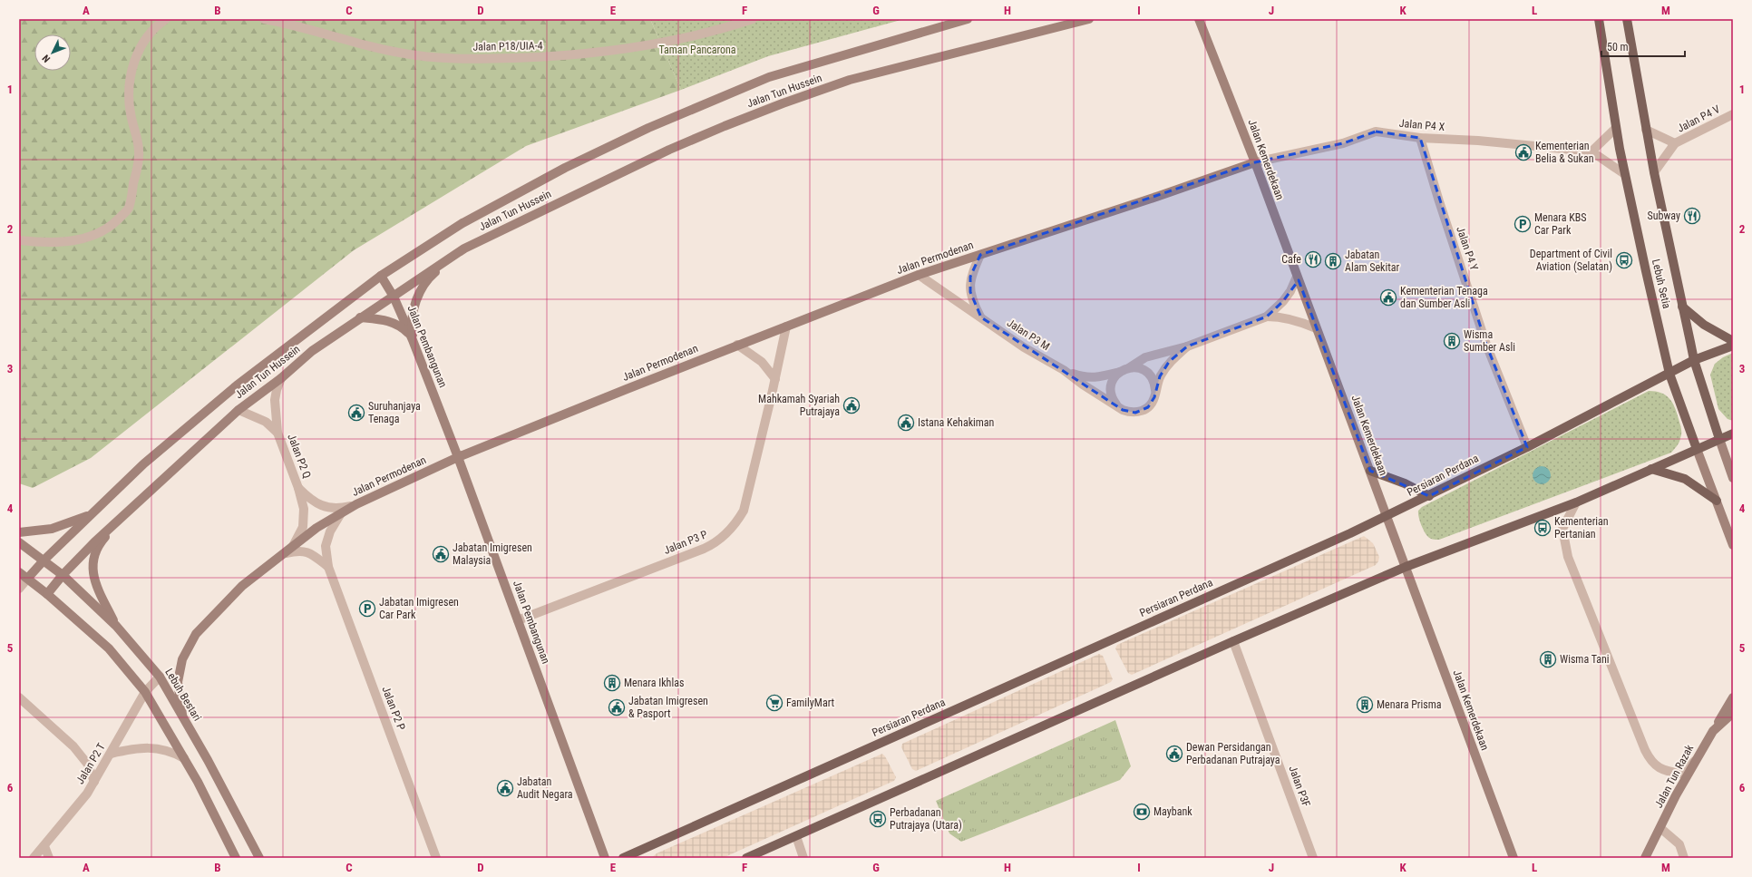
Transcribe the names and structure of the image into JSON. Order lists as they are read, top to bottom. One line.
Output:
{"streets":{"main road":["Jalan Tun Hussein","Jalan Kemerdekaan","Jalan Permodenan","Lebuh Setia","Jalan Pembangunan","Persiaran Perdana","Lebuh Bestari","Jalan Tun Razak"],"street":["Jalan P18/UIA-4","Jalan P4 V","Jalan P4 X","Jalan P4 Y","Jalan P3 M","Jalan P2 Q","Jalan P3 P","Jalan P2 P","Jalan P2 T","Jalan P3F"]},"crossings":[["Jalan Tun Hussein","Jalan Pembangunan"],["Jalan Tun Hussein","Jalan P2 Q"],["Jalan Tun Hussein","Lebuh Bestari"],["Jalan P4 V","Lebuh Setia"],["Jalan P4 X","Jalan Kemerdekaan"],["Jalan P4 X","Jalan P4 Y"],["Jalan P4 X","Jalan Permodenan"],["Jalan P4 X","Lebuh Setia"],["Jalan Kemerdekaan","Jalan Permodenan"],["Jalan Kemerdekaan","Jalan P3 M"],["Jalan Kemerdekaan","Persiaran Perdana"],["Jalan P4 Y","Persiaran Perdana"],["Jalan Permodenan","Jalan P3 M"],["Jalan Permodenan","Jalan Pembangunan"],["Jalan Permodenan","Jalan P2 Q"],["Jalan Permodenan","Jalan P3 P"],["Jalan Permodenan","Lebuh Bestari"],["Jalan Permodenan","Jalan P2 P"],["Lebuh Setia","Persiaran Perdana"],["Jalan Pembangunan","Jalan P3 P"],["Lebuh Bestari","Jalan P2 T"]],"parks":["Taman Pancarona"],"places":{"public building":["Kementerian Belia & Sukan","Kementerian Tenaga dan Sumber Asli","Mahkamah Syariah Putrajaya","Suruhanjaya Tenaga","Istana Kehakiman","Jabatan Imigresen Malaysia","Jabatan Imigresen & Pasport","Dewan Persidangan Perbadanan Putrajaya","Jabatan Audit Negara"],"restaurant":["Subway","Cafe"],"parking":["Menara KBS Car Park","Jabatan Imigresen Car Park"],"bus stop":["Department of Civil Aviation (Selatan)","Kementerian Pertanian","Perbadanan Putrajaya (Utara)"],"building":["Jabatan Alam Sekitar","Wisma Sumber Asli","Wisma Tani","Menara Ikhlas","Menara Prisma"],"supermarket":["FamilyMart"],"bank":["Maybank"]},"scale_bar":"50 m","north":"bottom left","grid":{"columns":["A","B","C","D","E","F","G","H","I","J","K","L","M"],"rows":["1","2","3","4","5","6"]}}
